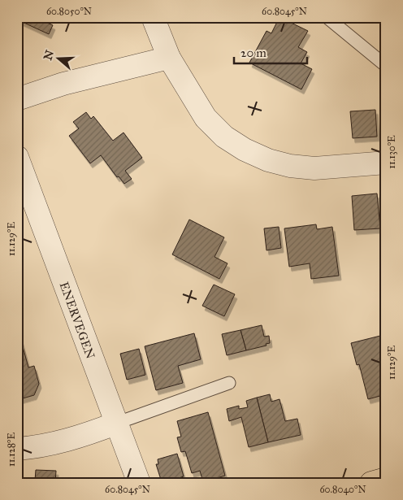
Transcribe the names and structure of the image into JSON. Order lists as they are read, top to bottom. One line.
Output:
{"streets":{"street":["ENERVEGEN"]},"scale_bar":"20 m","north":"left","coordinates":["60.8050°N","60.8045°N","11.130°E","11.129°E","11.128°E","60.8040°N"]}
